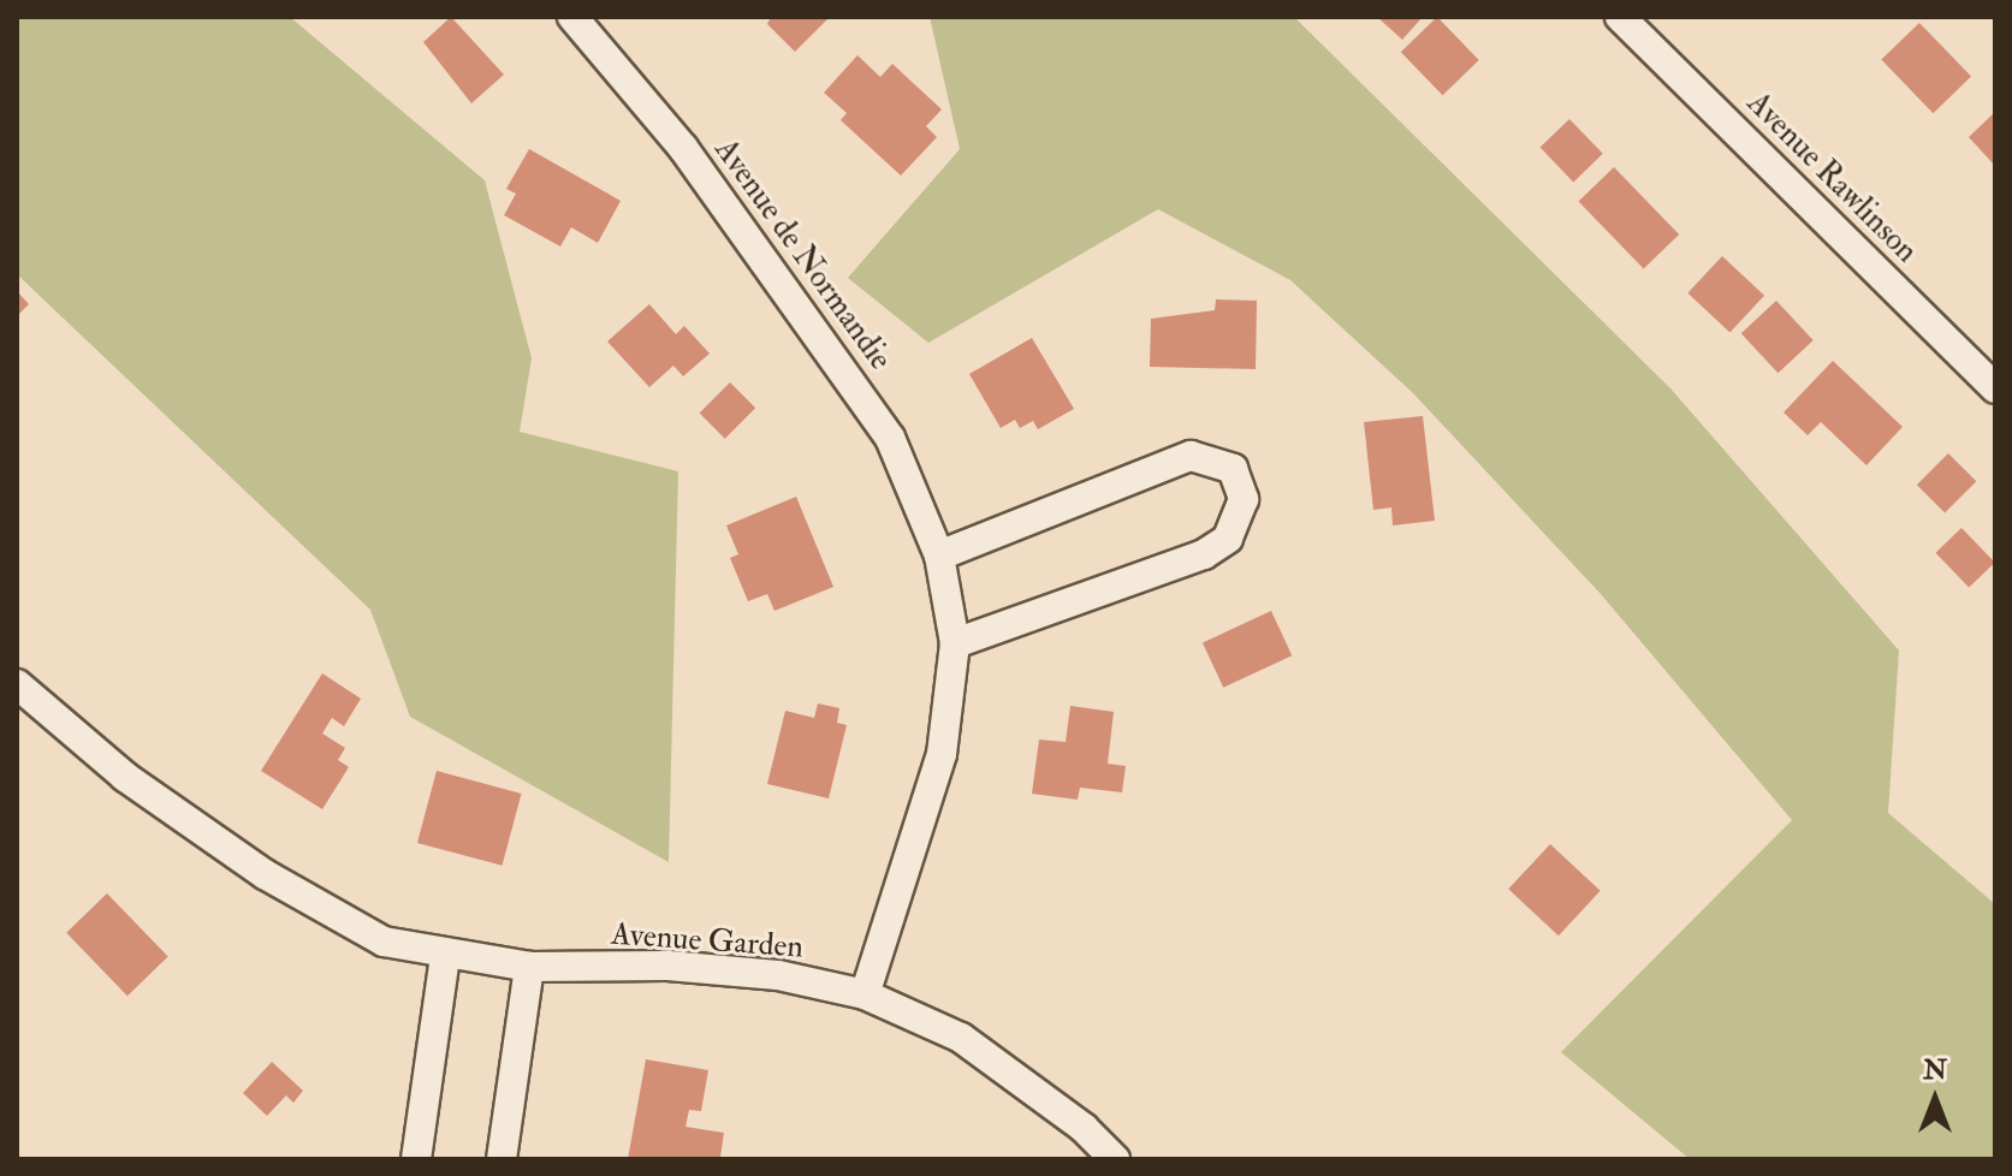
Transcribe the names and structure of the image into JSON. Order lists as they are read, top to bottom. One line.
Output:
{"streets":{"street":["Avenue Rawlinson","Avenue de Normandie","Avenue Garden"]},"crossings":[["Avenue de Normandie","Avenue Garden"]],"north":"top"}
